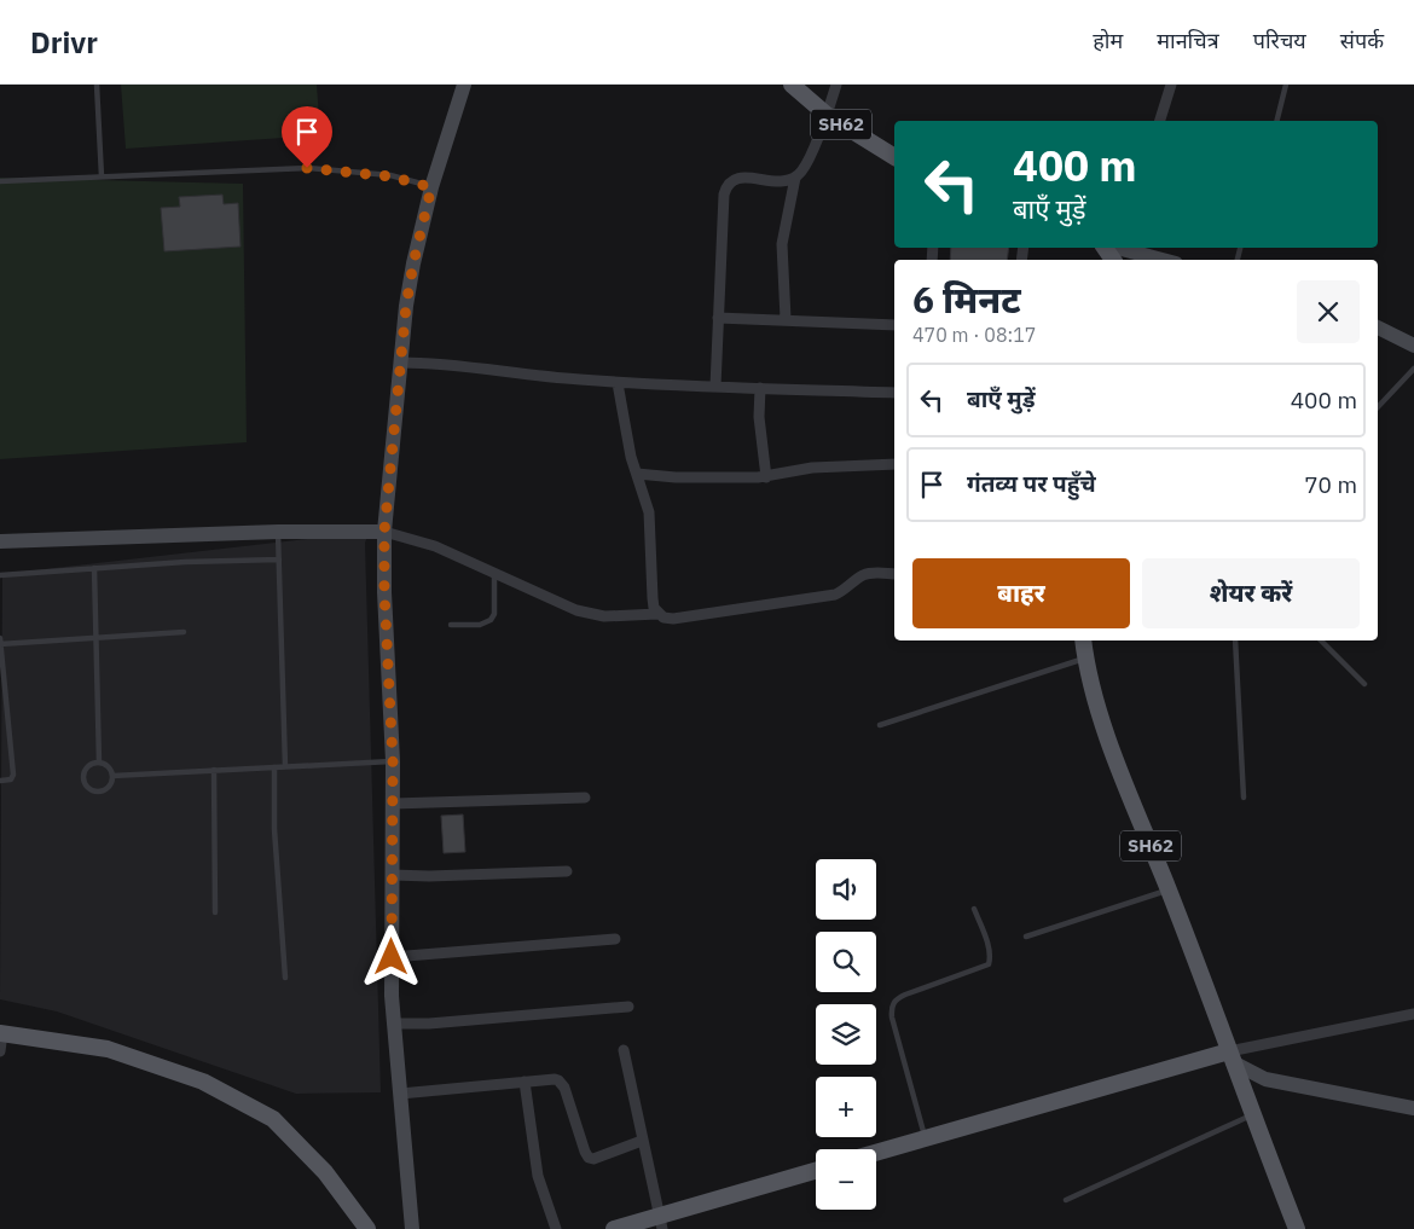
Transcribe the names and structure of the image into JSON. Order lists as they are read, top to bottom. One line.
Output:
{"streets":{"main road":["SH62"]},"page":{"header":"Drivr","nav":["होम","मानचित्र","परिचय","संपर्क"],"turn":["400 m","बाएँ मुड़ें"],"heading":["6 मिनट","470 m · 08:17"],"list":[{"name":"बाएँ मुड़ें","value":"400 m"},{"name":"गंतव्य पर पहुँचे","value":"70 m"}],"buttons":["बाहर","शेयर करें"],"map_buttons":["+","−"]}}
